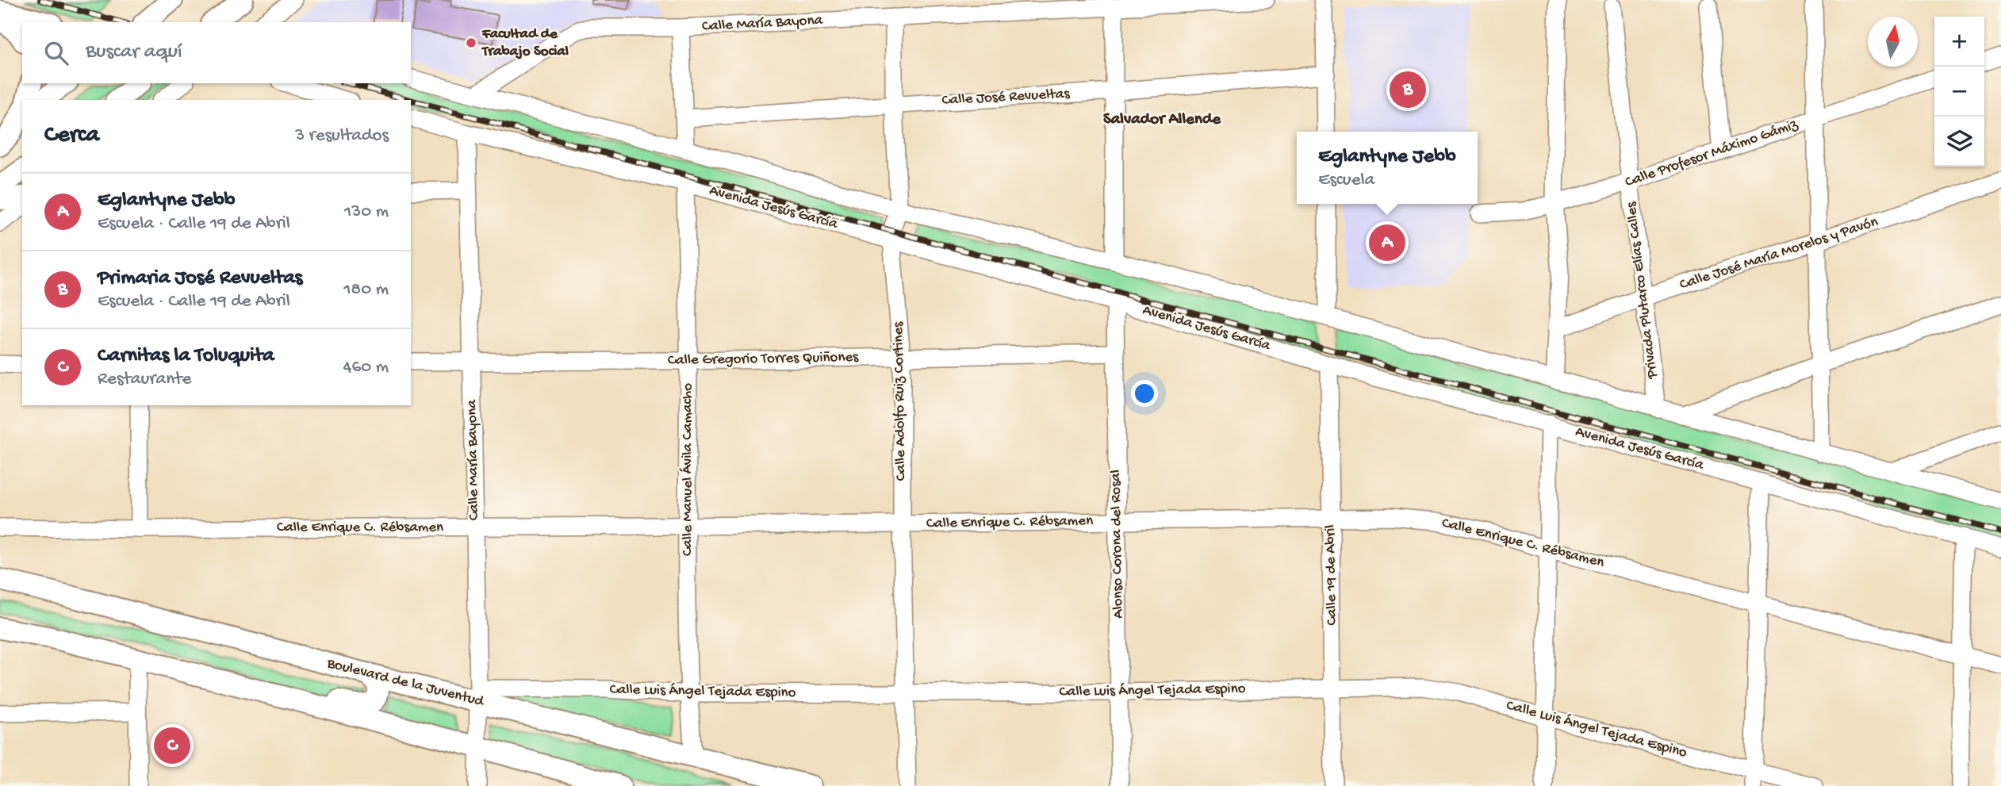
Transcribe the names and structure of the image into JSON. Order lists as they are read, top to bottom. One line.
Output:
{"streets":{"main road":["Boulevard de la Juventud"],"street":["Calle María Bayona","Calle José Revueltas","Calle Profesor Máximo Gámiz","Avenida Jesús García","Calle José María Morelos y Pavón","Privada Plutarco Elías Calles","Calle Gregorio Torres Quiñones","Calle Adolfo Ruiz Cortines","Calle Manuel Ávila Camacho","Calle Enrique C. Rébsamen","Alonso Corona del Rosal","Calle 19 de Abril","Calle Luis Ángel Tejada Espino"]},"crossings":[["Calle María Bayona","Avenida Jesús García"],["Calle María Bayona","Calle Gregorio Torres Quiñones"],["Calle María Bayona","Calle Adolfo Ruiz Cortines"],["Calle María Bayona","Calle Enrique C. Rébsamen"],["Calle María Bayona","Boulevard de la Juventud"],["Calle María Bayona","Calle Luis Ángel Tejada Espino"],["Calle José Revueltas","Calle Adolfo Ruiz Cortines"],["Calle Profesor Máximo Gámiz","Privada Plutarco Elías Calles"],["Avenida Jesús García","Calle Adolfo Ruiz Cortines"],["Avenida Jesús García","Calle Manuel Ávila Camacho"],["Avenida Jesús García","Alonso Corona del Rosal"],["Avenida Jesús García","Calle 19 de Abril"],["Calle José María Morelos y Pavón","Privada Plutarco Elías Calles"],["Calle Gregorio Torres Quiñones","Calle Adolfo Ruiz Cortines"],["Calle Gregorio Torres Quiñones","Calle Manuel Ávila Camacho"],["Calle Gregorio Torres Quiñones","Alonso Corona del Rosal"],["Calle Adolfo Ruiz Cortines","Calle Enrique C. Rébsamen"],["Calle Adolfo Ruiz Cortines","Calle Luis Ángel Tejada Espino"],["Calle Manuel Ávila Camacho","Calle Enrique C. Rébsamen"],["Calle Manuel Ávila Camacho","Boulevard de la Juventud"],["Calle Manuel Ávila Camacho","Calle Luis Ángel Tejada Espino"],["Calle Enrique C. Rébsamen","Alonso Corona del Rosal"],["Calle Enrique C. Rébsamen","Calle 19 de Abril"],["Alonso Corona del Rosal","Calle Luis Ángel Tejada Espino"],["Calle 19 de Abril","Calle Luis Ángel Tejada Espino"],["Boulevard de la Juventud","Calle Luis Ángel Tejada Espino"]],"districts":["Salvador Allende"],"places":["Facultad de Trabajo Social"],"north":"top","page":{"map_buttons":["+","−"],"search":"Buscar aquí","pins":["B","A","C"],"heading":["Cerca","3 resultados"],"popup":["Eglantyne Jebb","Escuela"],"list":[{"mark":"A","name":"Eglantyne Jebb","note":"Escuela · Calle 19 de Abril","value":"130 m"},{"mark":"B","name":"Primaria José Revueltas","note":"Escuela · Calle 19 de Abril","value":"180 m"},{"mark":"C","name":"Carnitas la Toluquita","note":"Restaurante","value":"460 m"}]}}
